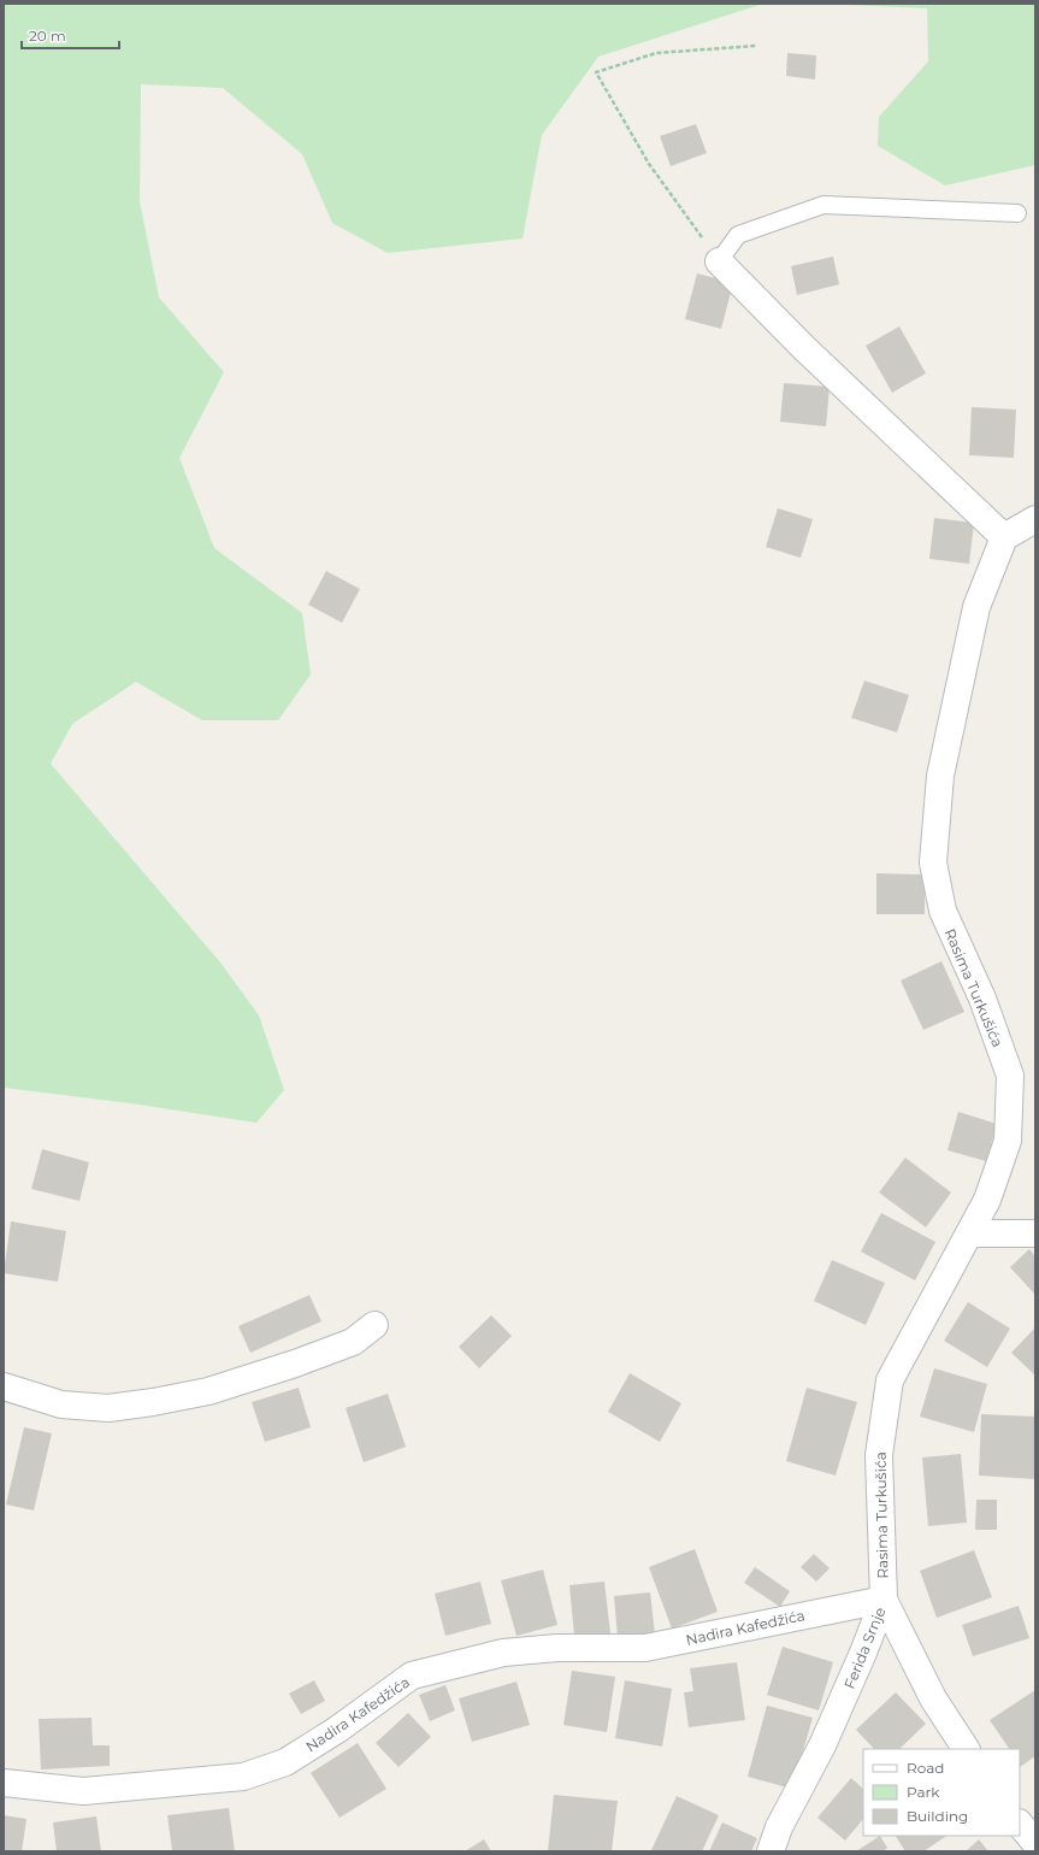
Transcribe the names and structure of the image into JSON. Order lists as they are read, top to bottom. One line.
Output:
{"streets":{"street":["Rasima Turkušića","Nadira Kafedžića","Ferida Srnje"]},"crossings":[["Rasima Turkušića","Nadira Kafedžića"],["Rasima Turkušića","Ferida Srnje"],["Nadira Kafedžića","Ferida Srnje"]],"legend":["Road","Park","Building"],"scale_bar":"20 m"}
